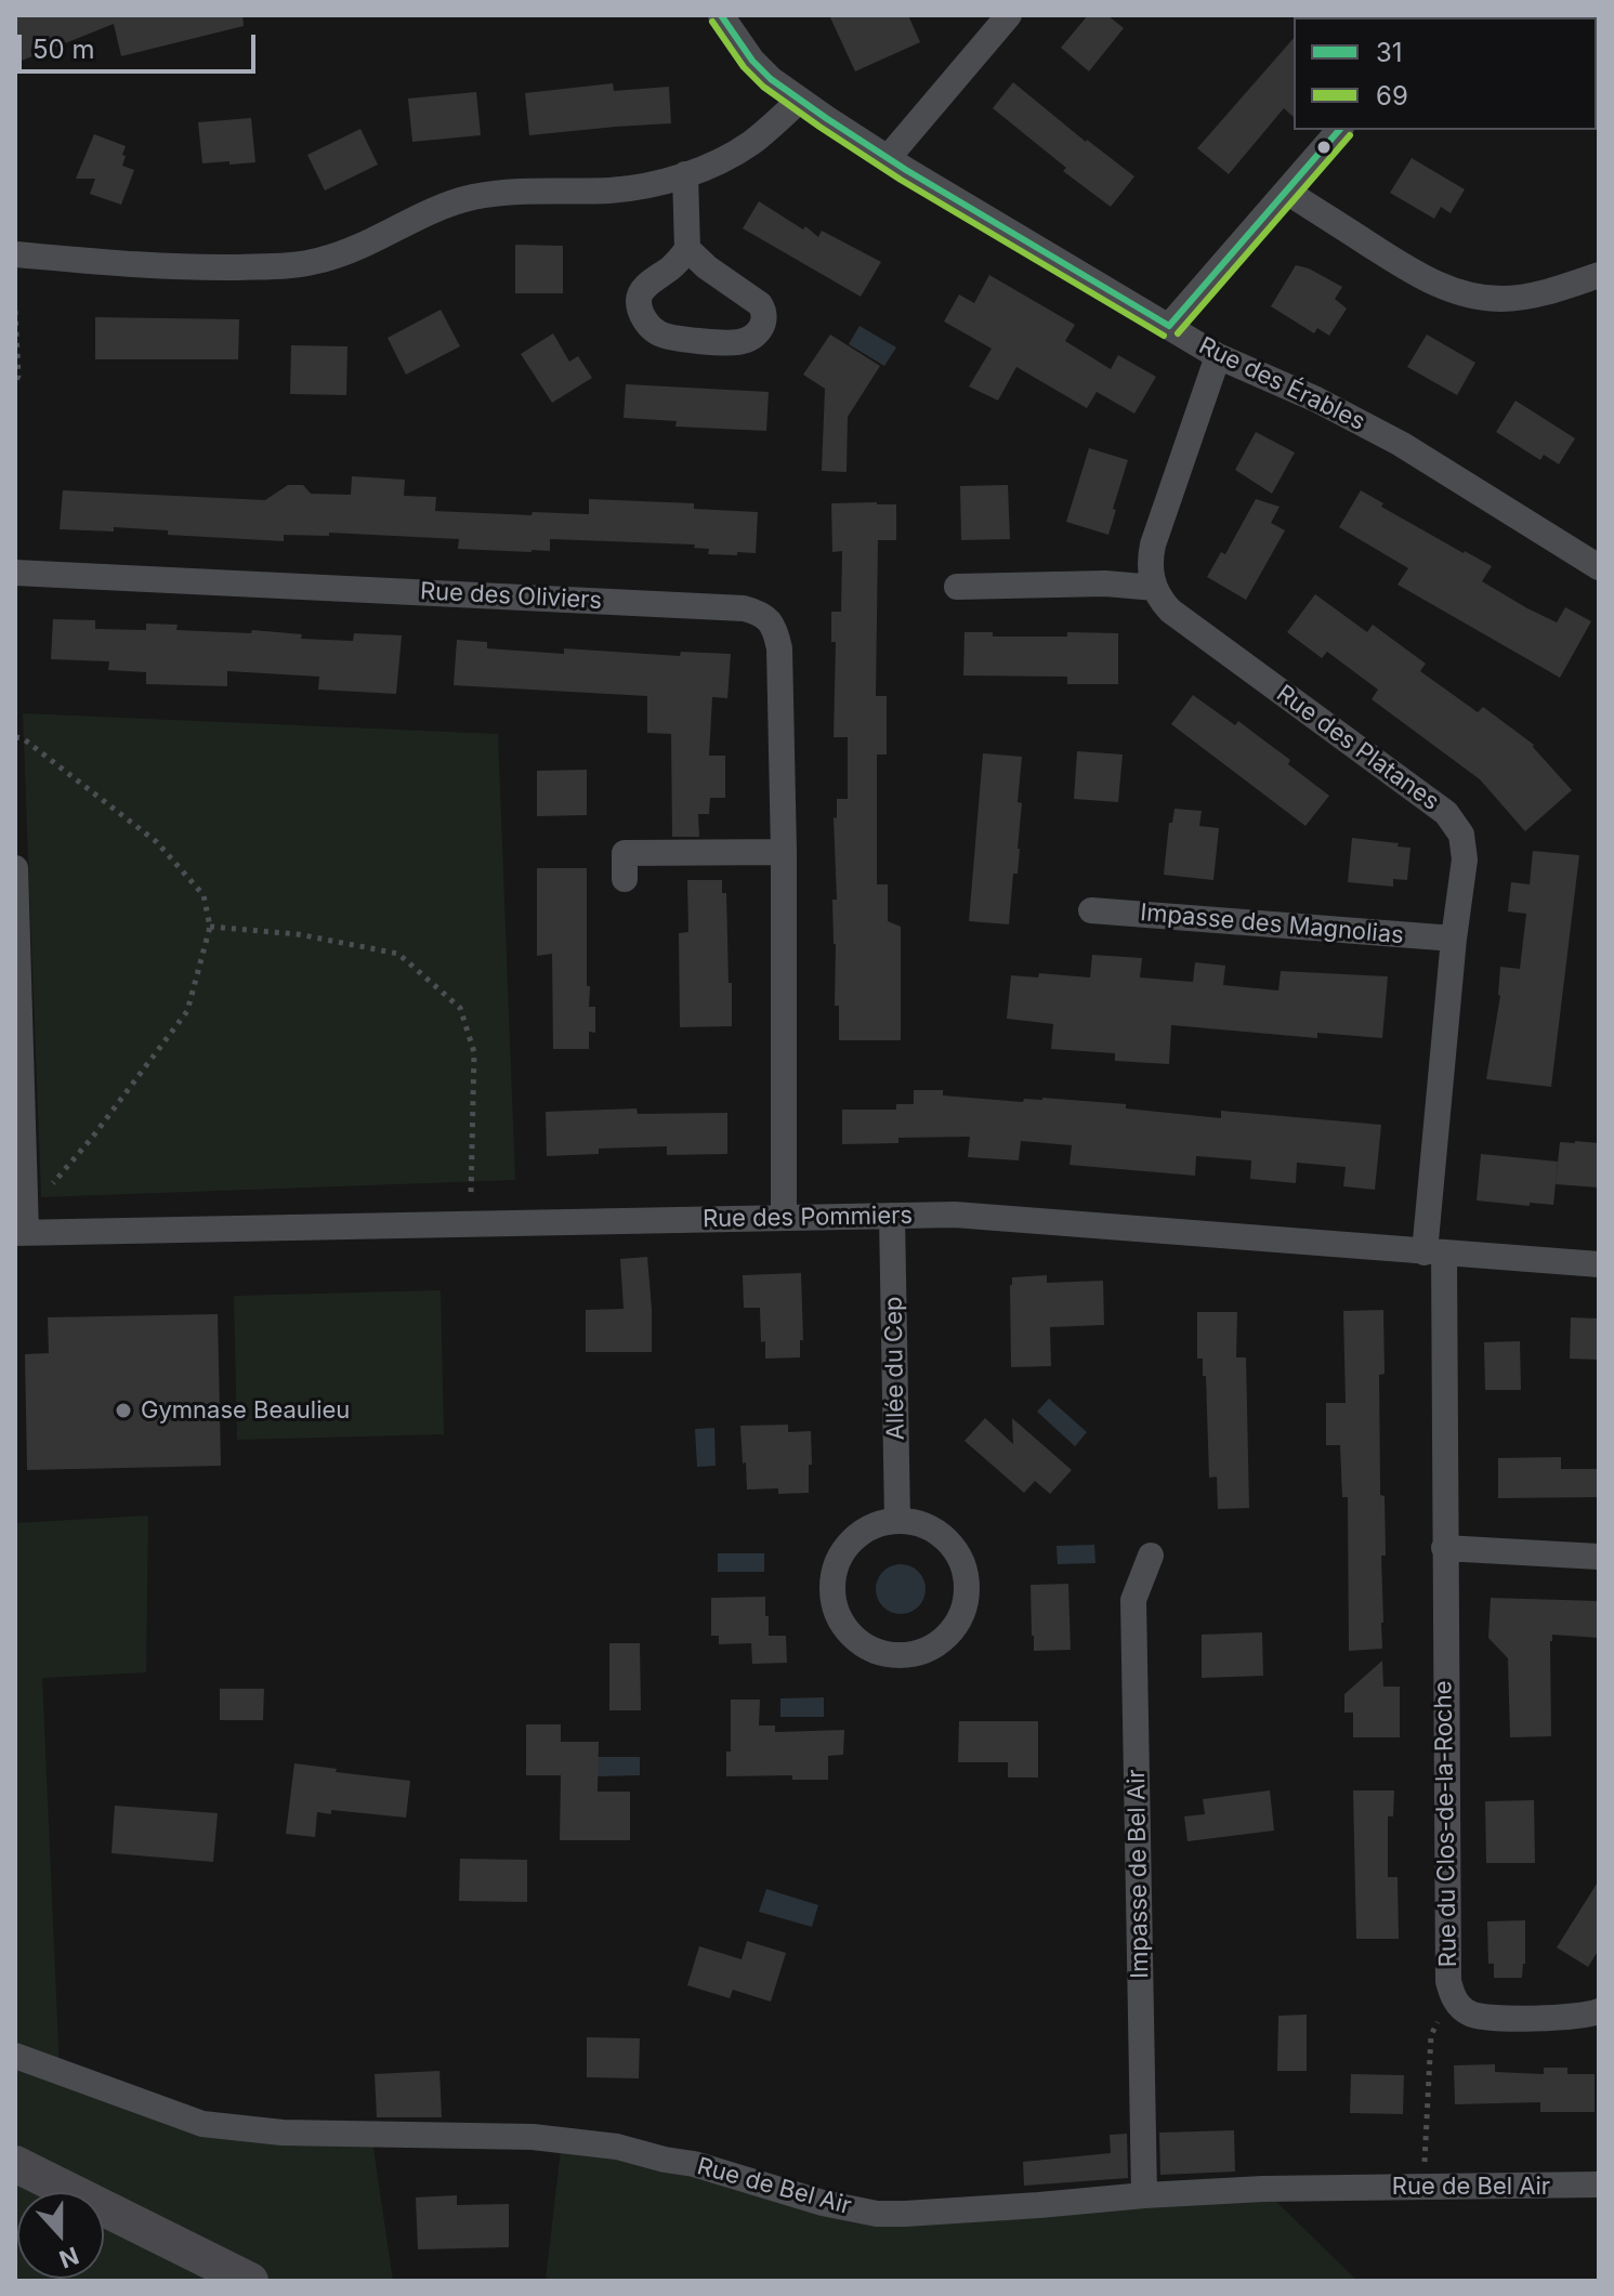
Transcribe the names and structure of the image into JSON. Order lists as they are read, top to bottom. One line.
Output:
{"streets":{"street":["Rue des Érables","Rue des Oliviers","Rue des Platanes","Impasse des Magnolias","Rue des Pommiers","Allée du Cep","Rue du Clos-de-la-Roche","Impasse de Bel Air","Rue de Bel Air"]},"crossings":[["Rue des Oliviers","Rue des Pommiers"],["Rue des Platanes","Impasse des Magnolias"],["Rue des Platanes","Rue des Pommiers"],["Rue des Platanes","Rue du Clos-de-la-Roche"],["Rue des Pommiers","Allée du Cep"],["Rue des Pommiers","Rue du Clos-de-la-Roche"],["Impasse de Bel Air","Rue de Bel Air"]],"places":["Gymnase Beaulieu"],"lines":["transit line 31","transit line 69"],"legend":["31","69"],"scale_bar":"50 m","north":"bottom"}
